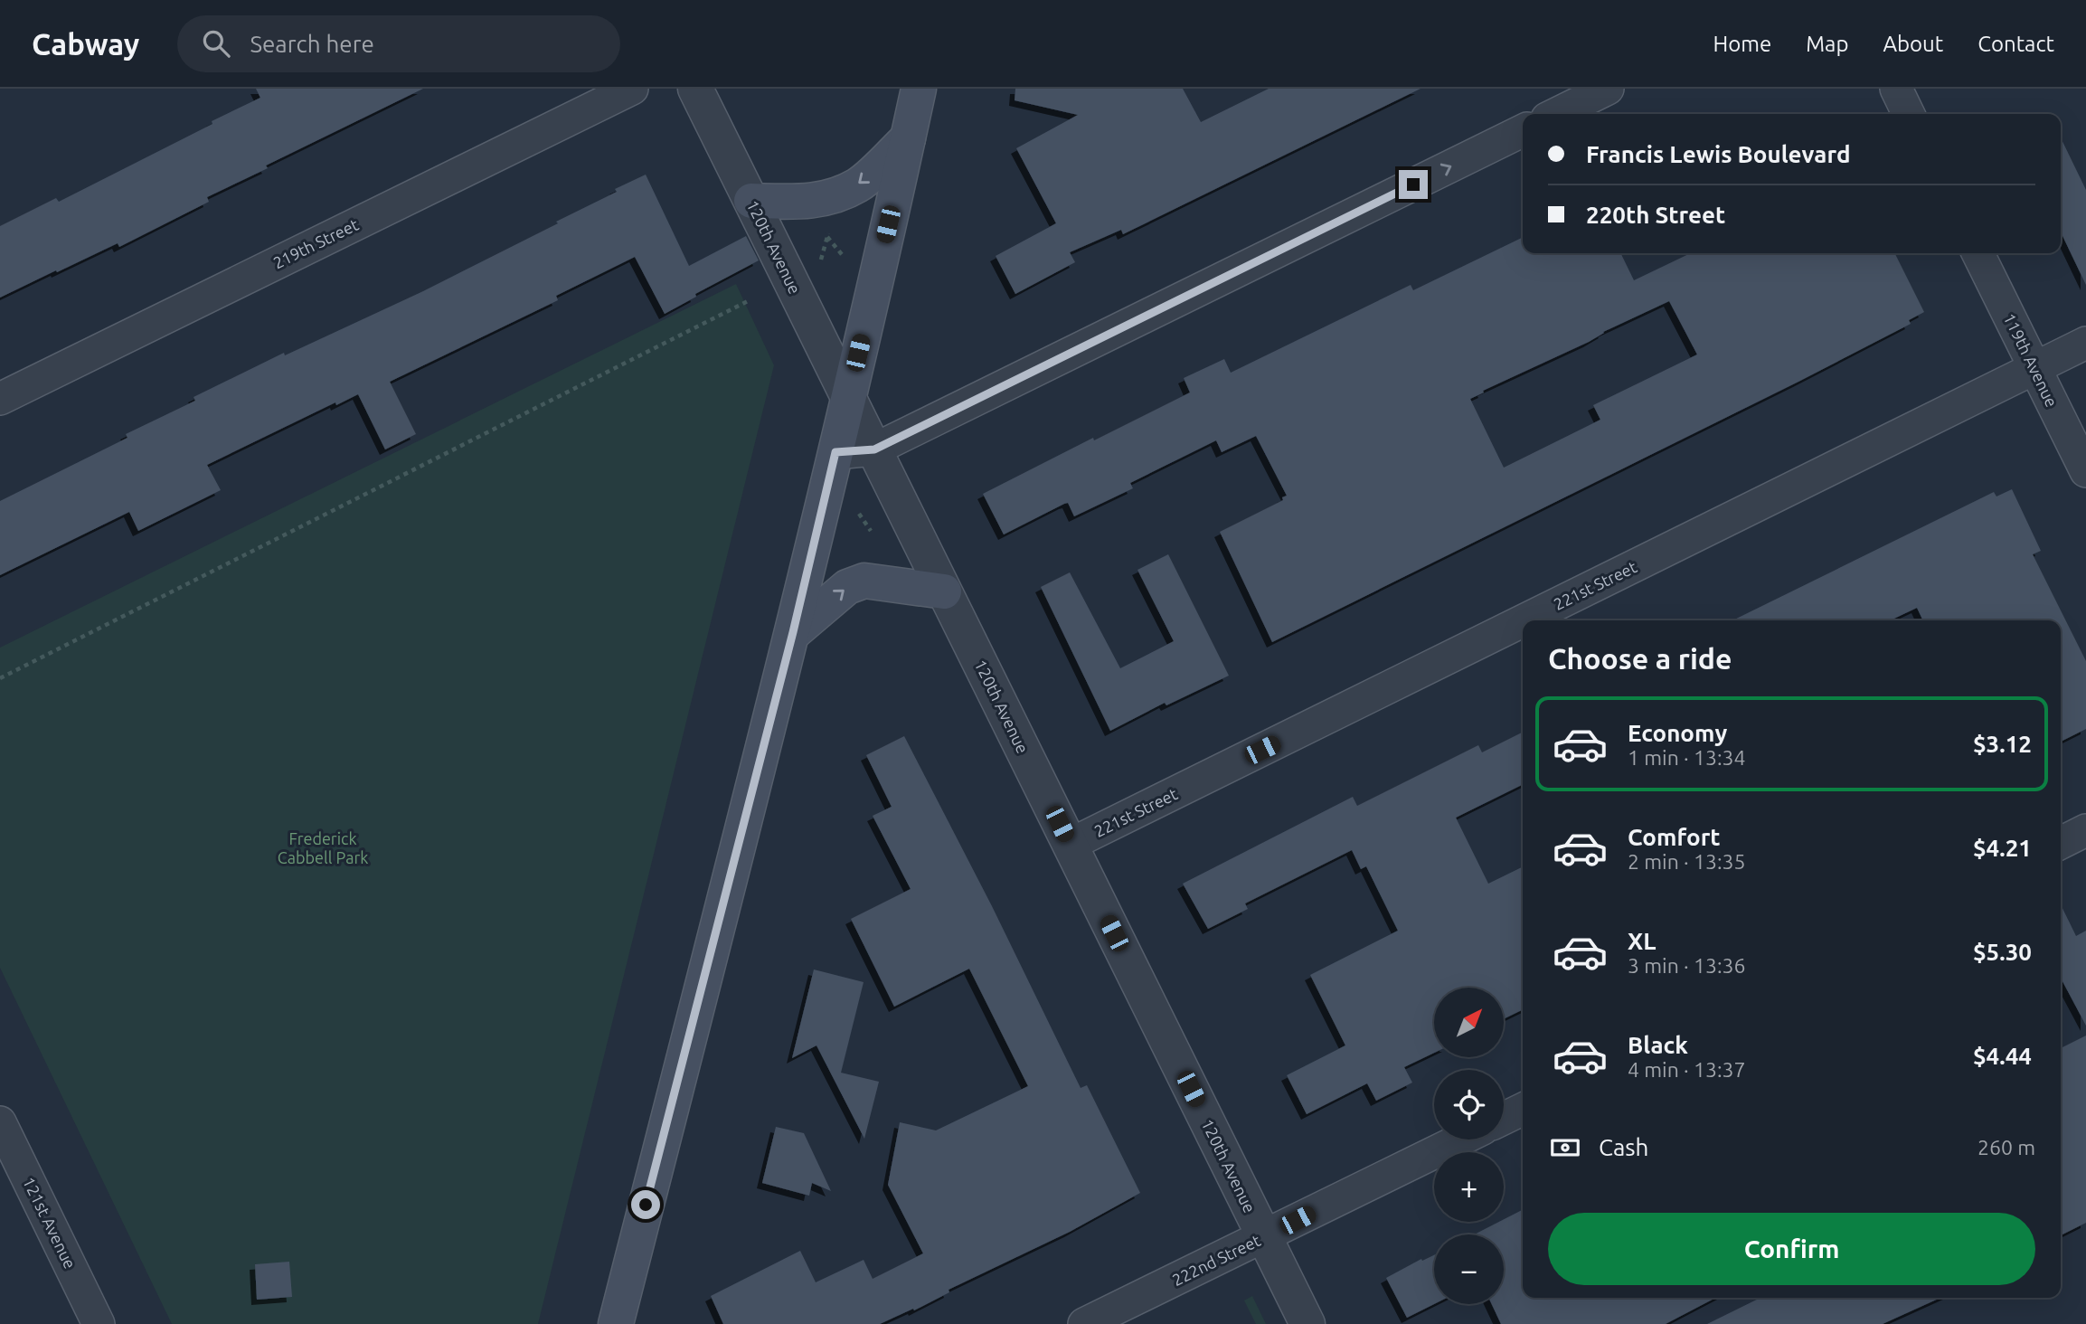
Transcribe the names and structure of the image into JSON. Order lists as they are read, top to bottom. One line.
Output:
{"streets":{"street":["219th Street","120th Avenue","119th Avenue","221st Street","121st Avenue","222nd Street"]},"crossings":[["120th Avenue","221st Street"],["120th Avenue","222nd Street"],["119th Avenue","221st Street"]],"parks":["Frederick Cabbell Park"],"north":"top right","page":{"header":"Cabway","search":"Search here","nav":["Home","Map","About","Contact"],"banner":["Francis Lewis Boulevard","220th Street"],"heading":"Choose a ride","list":[{"name":"Economy","note":"1 min · 13:34","value":"$3.12"},{"name":"Comfort","note":"2 min · 13:35","value":"$4.21"},{"name":"XL","note":"3 min · 13:36","value":"$5.30"},{"name":"Black","note":"4 min · 13:37","value":"$4.44"}],"map_buttons":["+","−"],"pay":["Cash","260 m"],"buttons":"Confirm"}}
